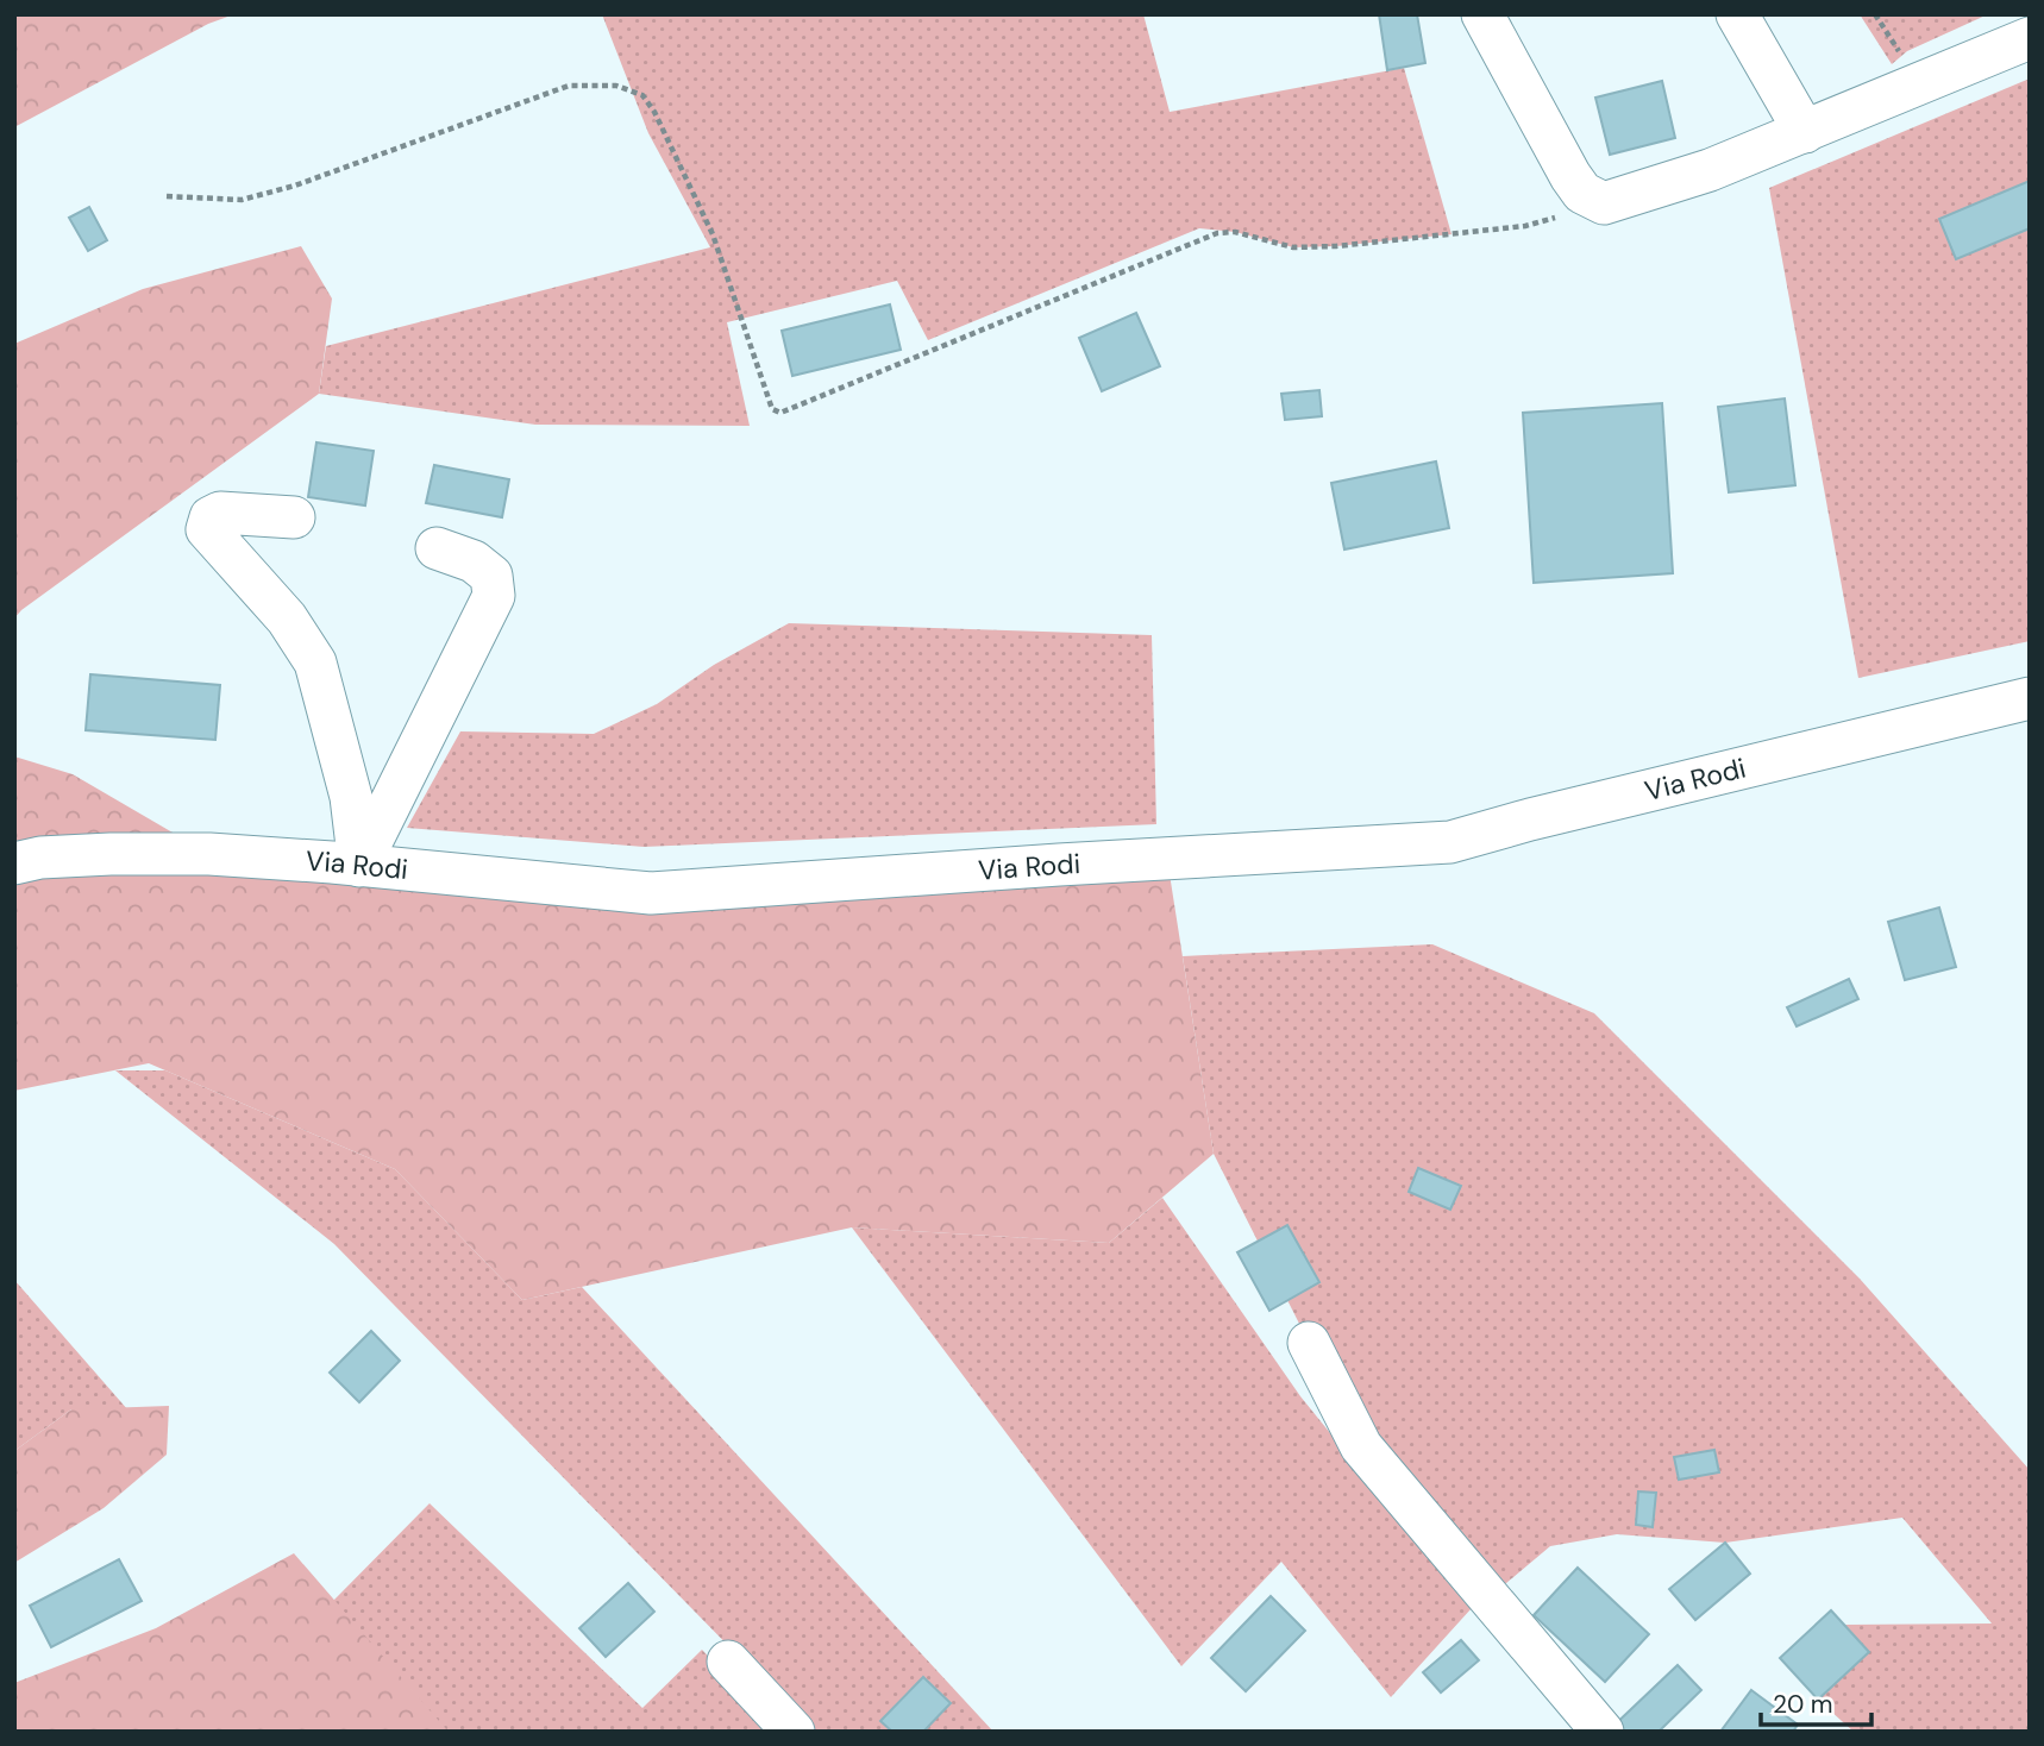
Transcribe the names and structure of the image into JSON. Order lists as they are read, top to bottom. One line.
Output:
{"streets":{"street":["Via Rodi"]},"scale_bar":"20 m"}
